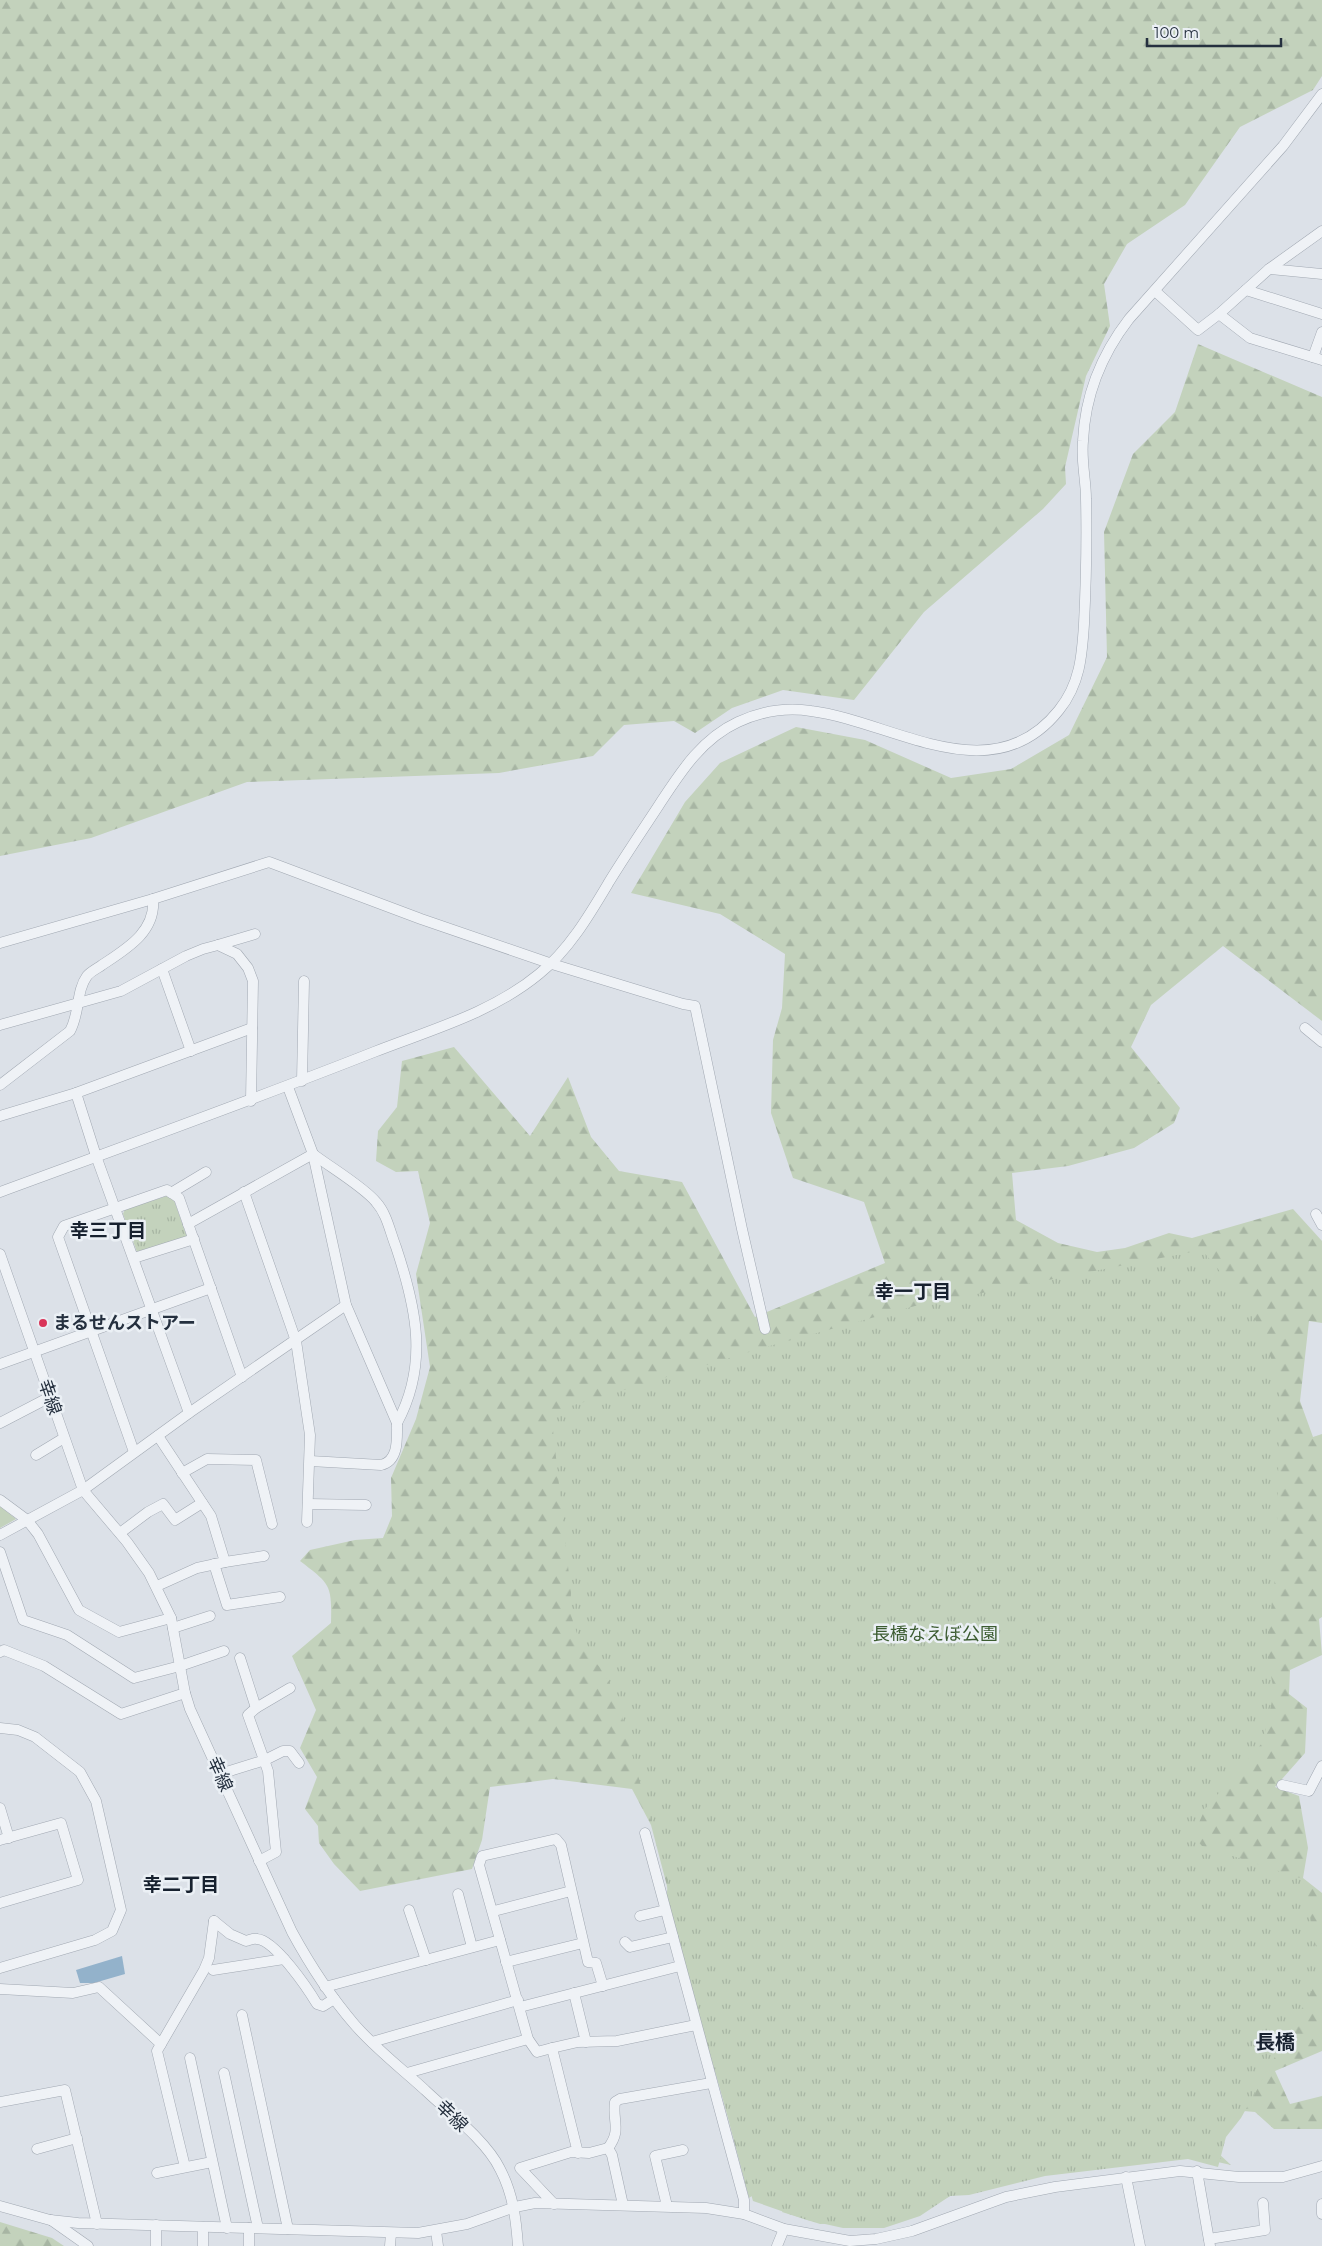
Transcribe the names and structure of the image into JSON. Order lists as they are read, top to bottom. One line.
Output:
{"streets":{"street":["幸線"]},"districts":["幸三丁目","幸一丁目","幸二丁目","長橋"],"parks":["長橋なえぼ公園"],"places":["まるせんストアー"],"scale_bar":"100 m"}
